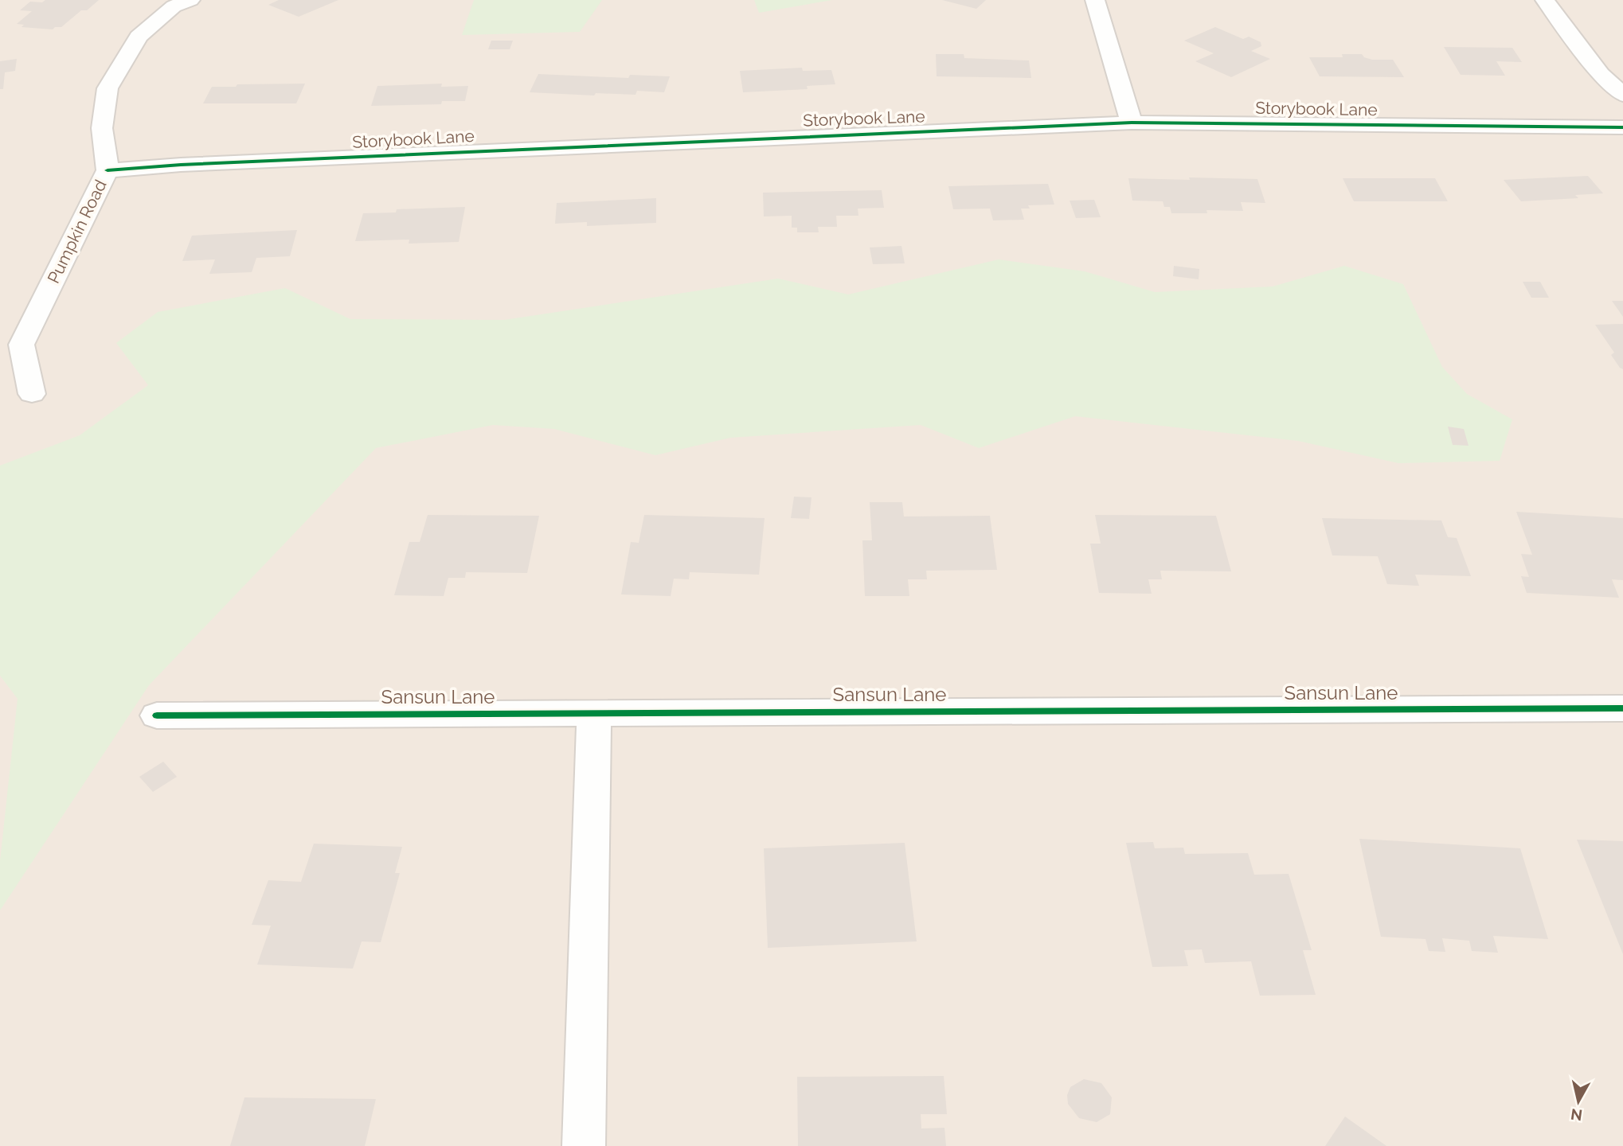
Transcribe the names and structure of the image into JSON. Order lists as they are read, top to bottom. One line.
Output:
{"streets":{"street":["Storybook Lane","Pumpkin Road","Sansun Lane"]},"crossings":[["Storybook Lane","Pumpkin Road"]],"north":"bottom"}
